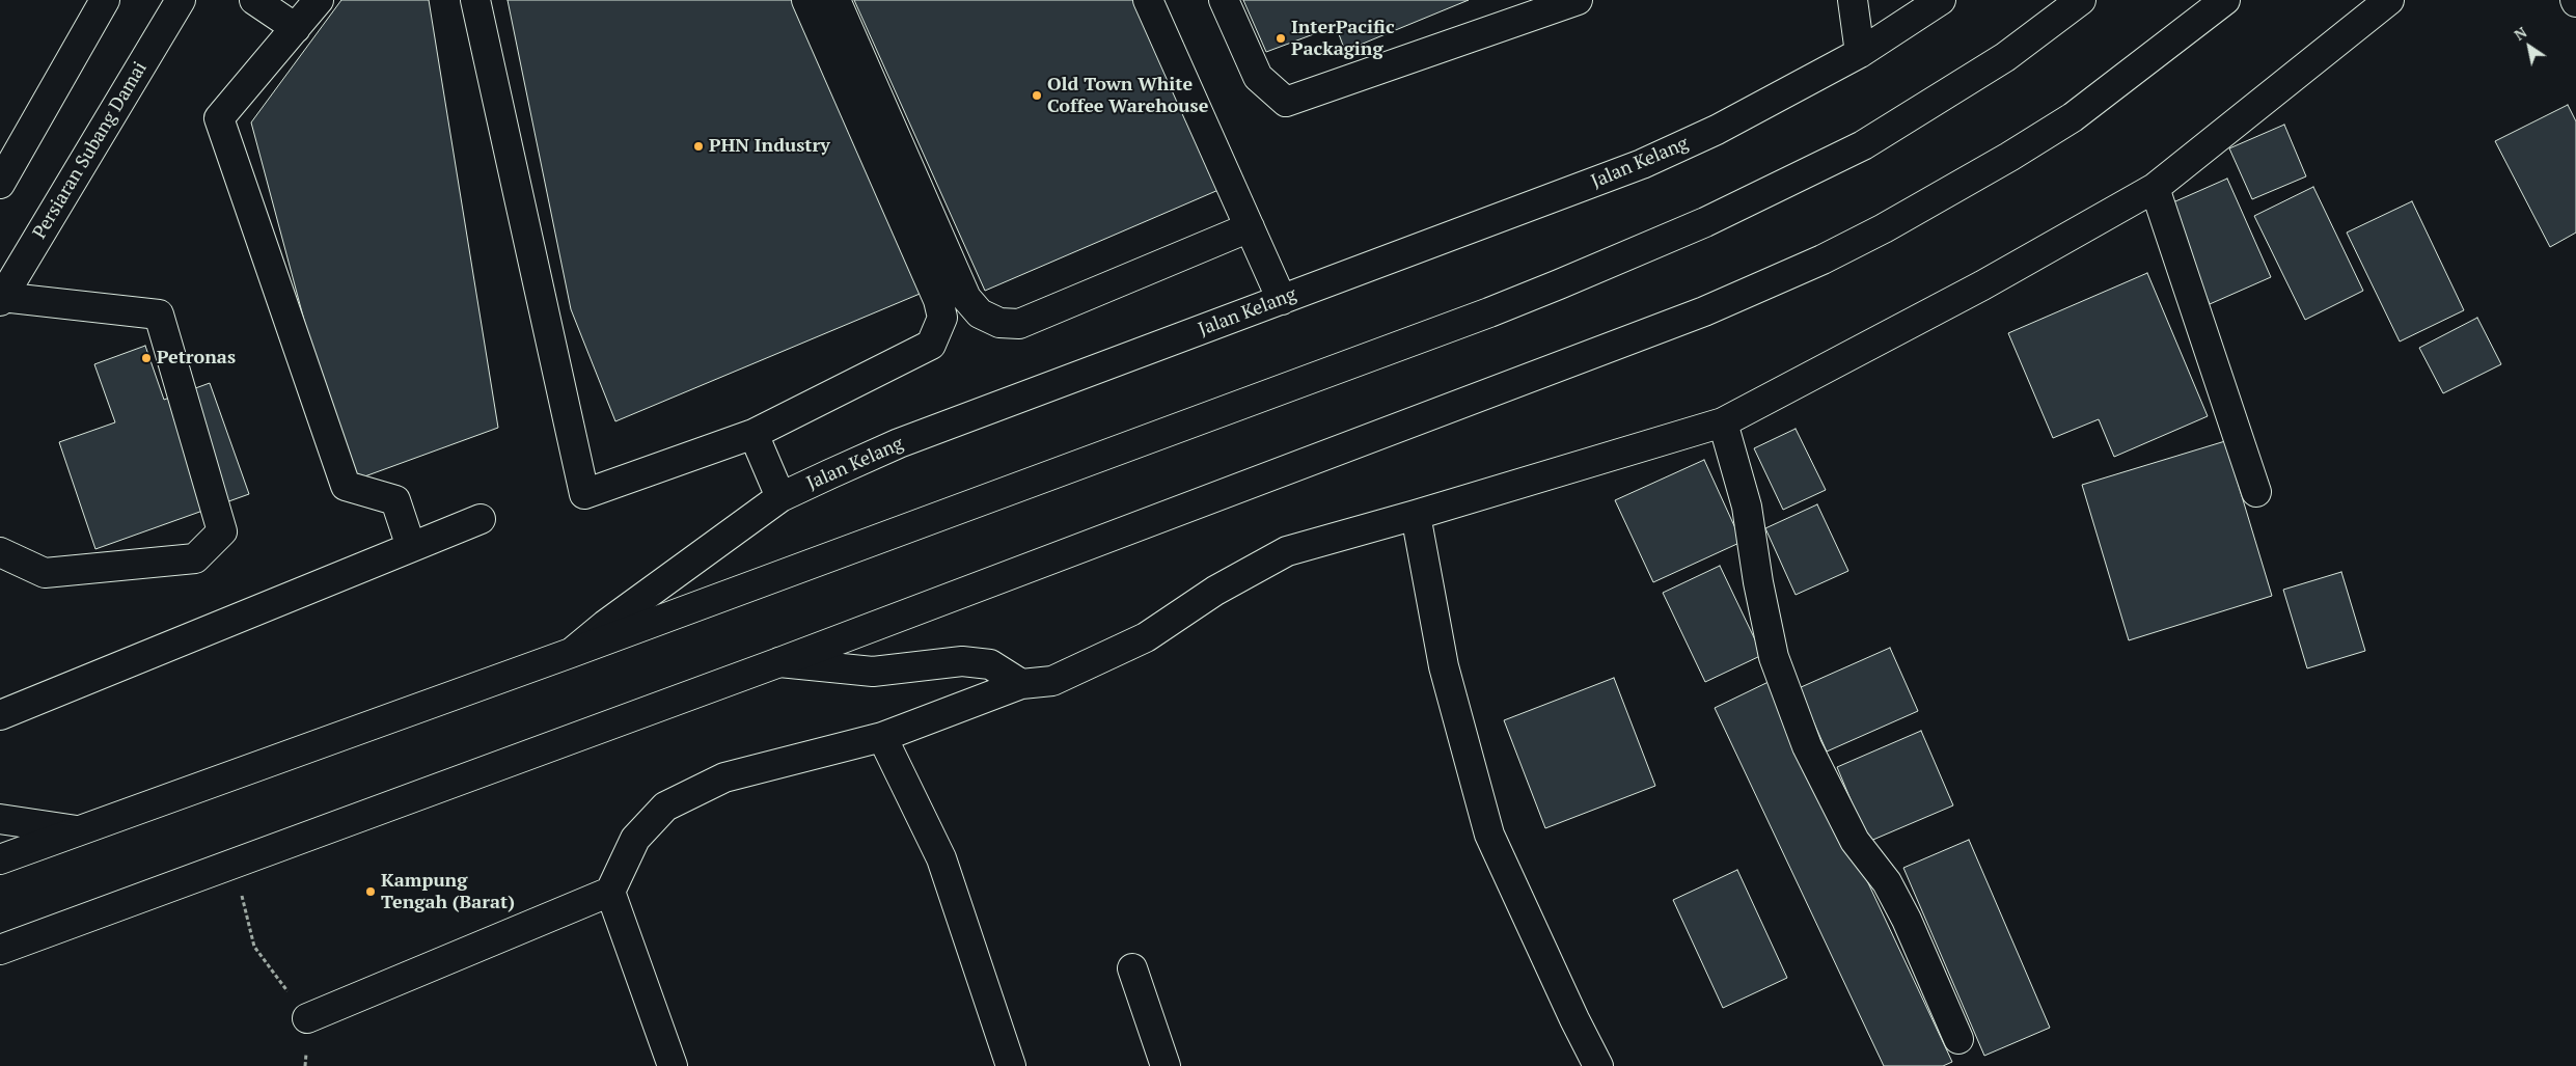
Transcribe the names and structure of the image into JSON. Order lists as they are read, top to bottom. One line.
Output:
{"streets":{"main road":["Persiaran Subang Damai","Jalan Kelang"]},"places":["InterPacific Packaging","Old Town White Coffee Warehouse","PHN Industry","Petronas","Kampung Tengah (Barat)"],"north":"top left"}
